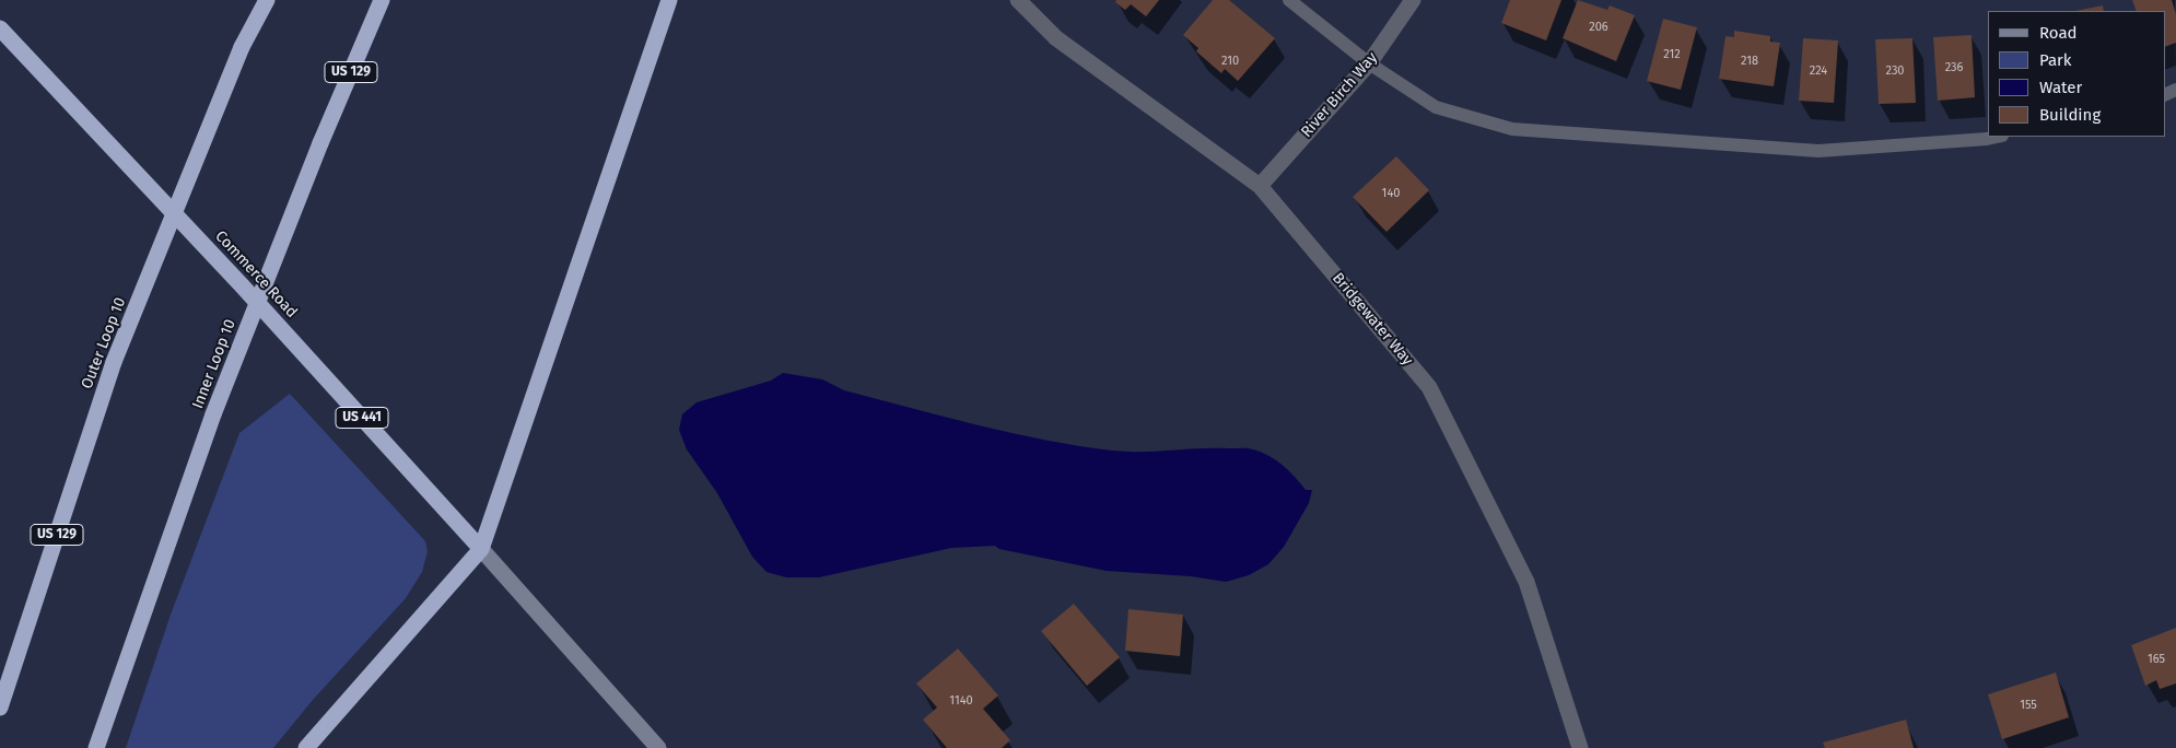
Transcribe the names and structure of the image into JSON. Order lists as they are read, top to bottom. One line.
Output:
{"streets":{"highway":["US 129","Commerce Road","Outer Loop 10","Inner Loop 10","US 441"],"street":["River Birch Way","Bridgewater Way"]},"crossings":[["River Birch Way","Bridgewater Way"]],"house_numbers":["206","212","210","218","236","224","230","140","165","1140","155"],"legend":["Road","Park","Water","Building"]}
